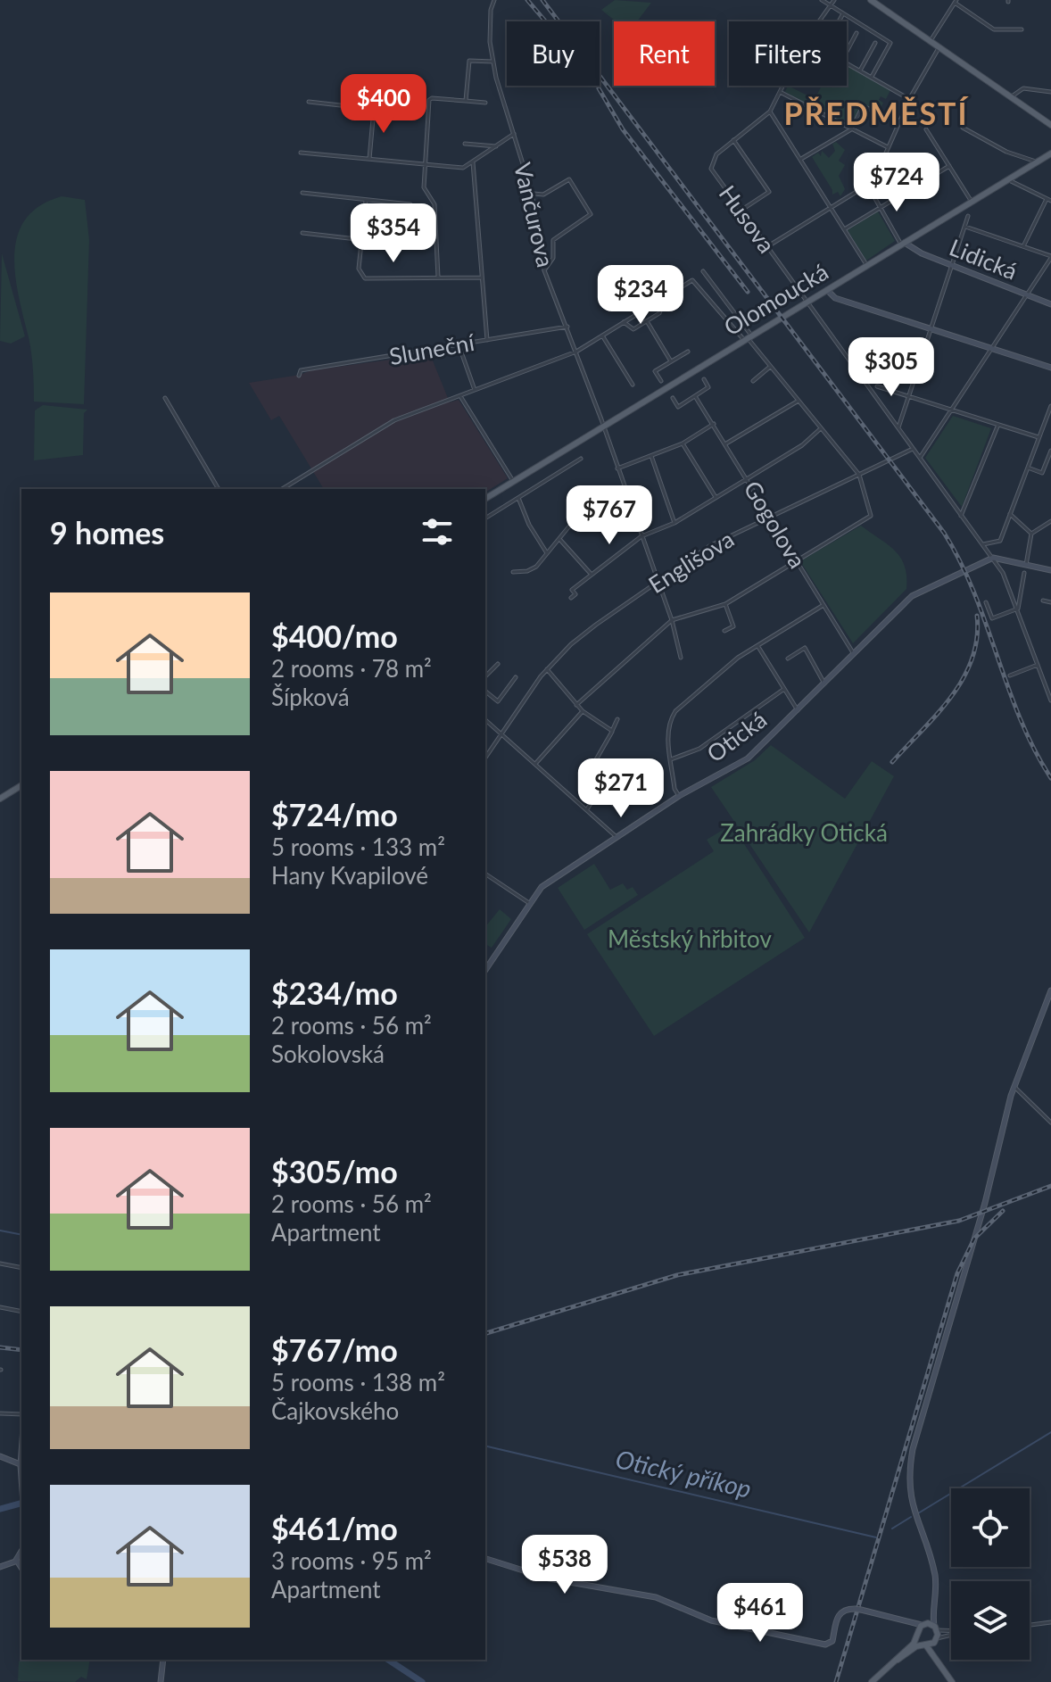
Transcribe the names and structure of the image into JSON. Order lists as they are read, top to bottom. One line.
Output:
{"streets":{"main road":["Lidická","Olomoucká","Otická"],"street":["Vančurova","Husova","Sluneční","Gogolova","Englišova"]},"crossings":[["Vančurova","Olomoucká"],["Vančurova","Sluneční"],["Vančurova","Englišova"],["Husova","Olomoucká"],["Husova","Englišova"],["Husova","Otická"],["Lidická","Olomoucká"],["Gogolova","Englišova"],["Gogolova","Otická"]],"districts":["PŘEDMĚSTÍ"],"water":["Otický příkop"],"parks":["Zahrádky Otická","Městský hřbitov"],"page":{"chip":["Buy","Rent","Filters"],"price":["$400","$724","$354","$234","$305","$767","$271","$538","$461"],"heading":"9 homes","list":[{"name":"$400/mo","note":"2 rooms · 78 m² · Šípková"},{"name":"$724/mo","note":"5 rooms · 133 m² · Hany Kvapilové"},{"name":"$234/mo","note":"2 rooms · 56 m² · Sokolovská"},{"name":"$305/mo","note":"2 rooms · 56 m² · Apartment"},{"name":"$767/mo","note":"5 rooms · 138 m² · Čajkovského"},{"name":"$461/mo","note":"3 rooms · 95 m² · Apartment"}]}}
